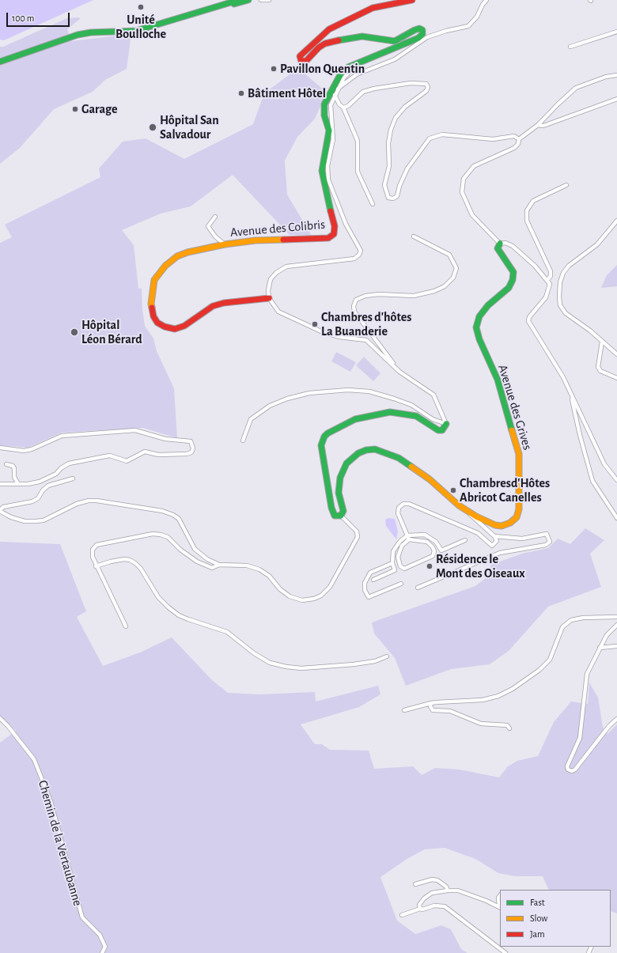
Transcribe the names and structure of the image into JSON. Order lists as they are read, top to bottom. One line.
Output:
{"streets":{"street":["Avenue des Colibris","Avenue des Grives","Chemin de la Vertaubanne"]},"places":["Unité Boulloche","Pavillon Quentin","Bâtiment Hôtel","Garage","Hôpital San Salvadour","Chambres d'hôtes La Buanderie","Hôpital Léon Bérard","Chambresd'Hôtes Abricot Canelles","Résidence le Mont des Oiseaux"],"legend":["Fast","Slow","Jam"],"scale_bar":"100 m"}
